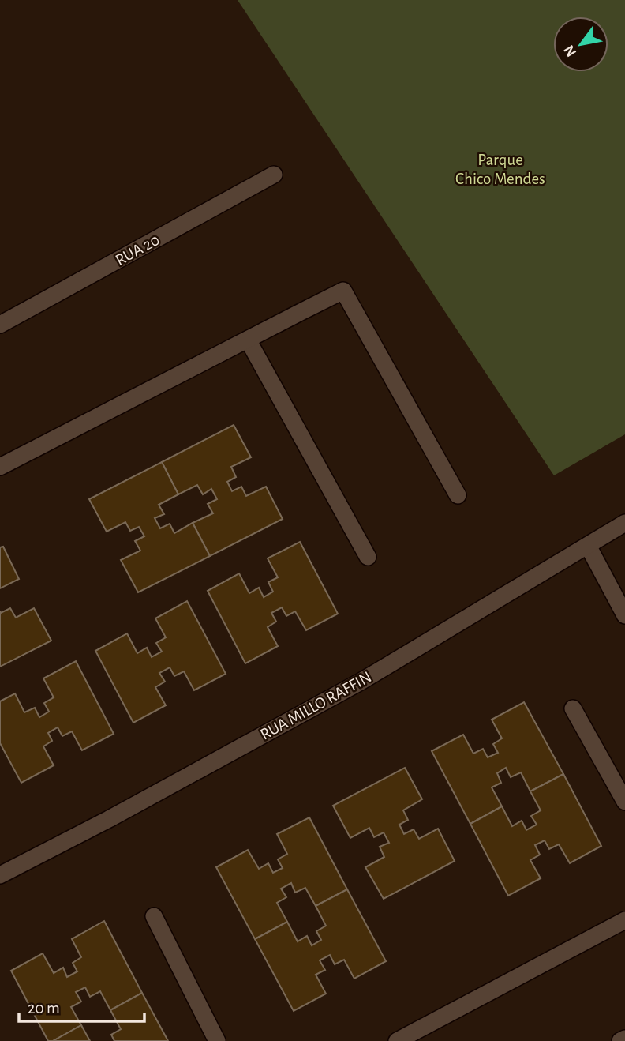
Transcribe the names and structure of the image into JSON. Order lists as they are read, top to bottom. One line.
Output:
{"streets":{"street":["RUA 20","RUA MILLO RAFFIN"]},"parks":["Parque Chico Mendes"],"scale_bar":"20 m","north":"bottom left"}
